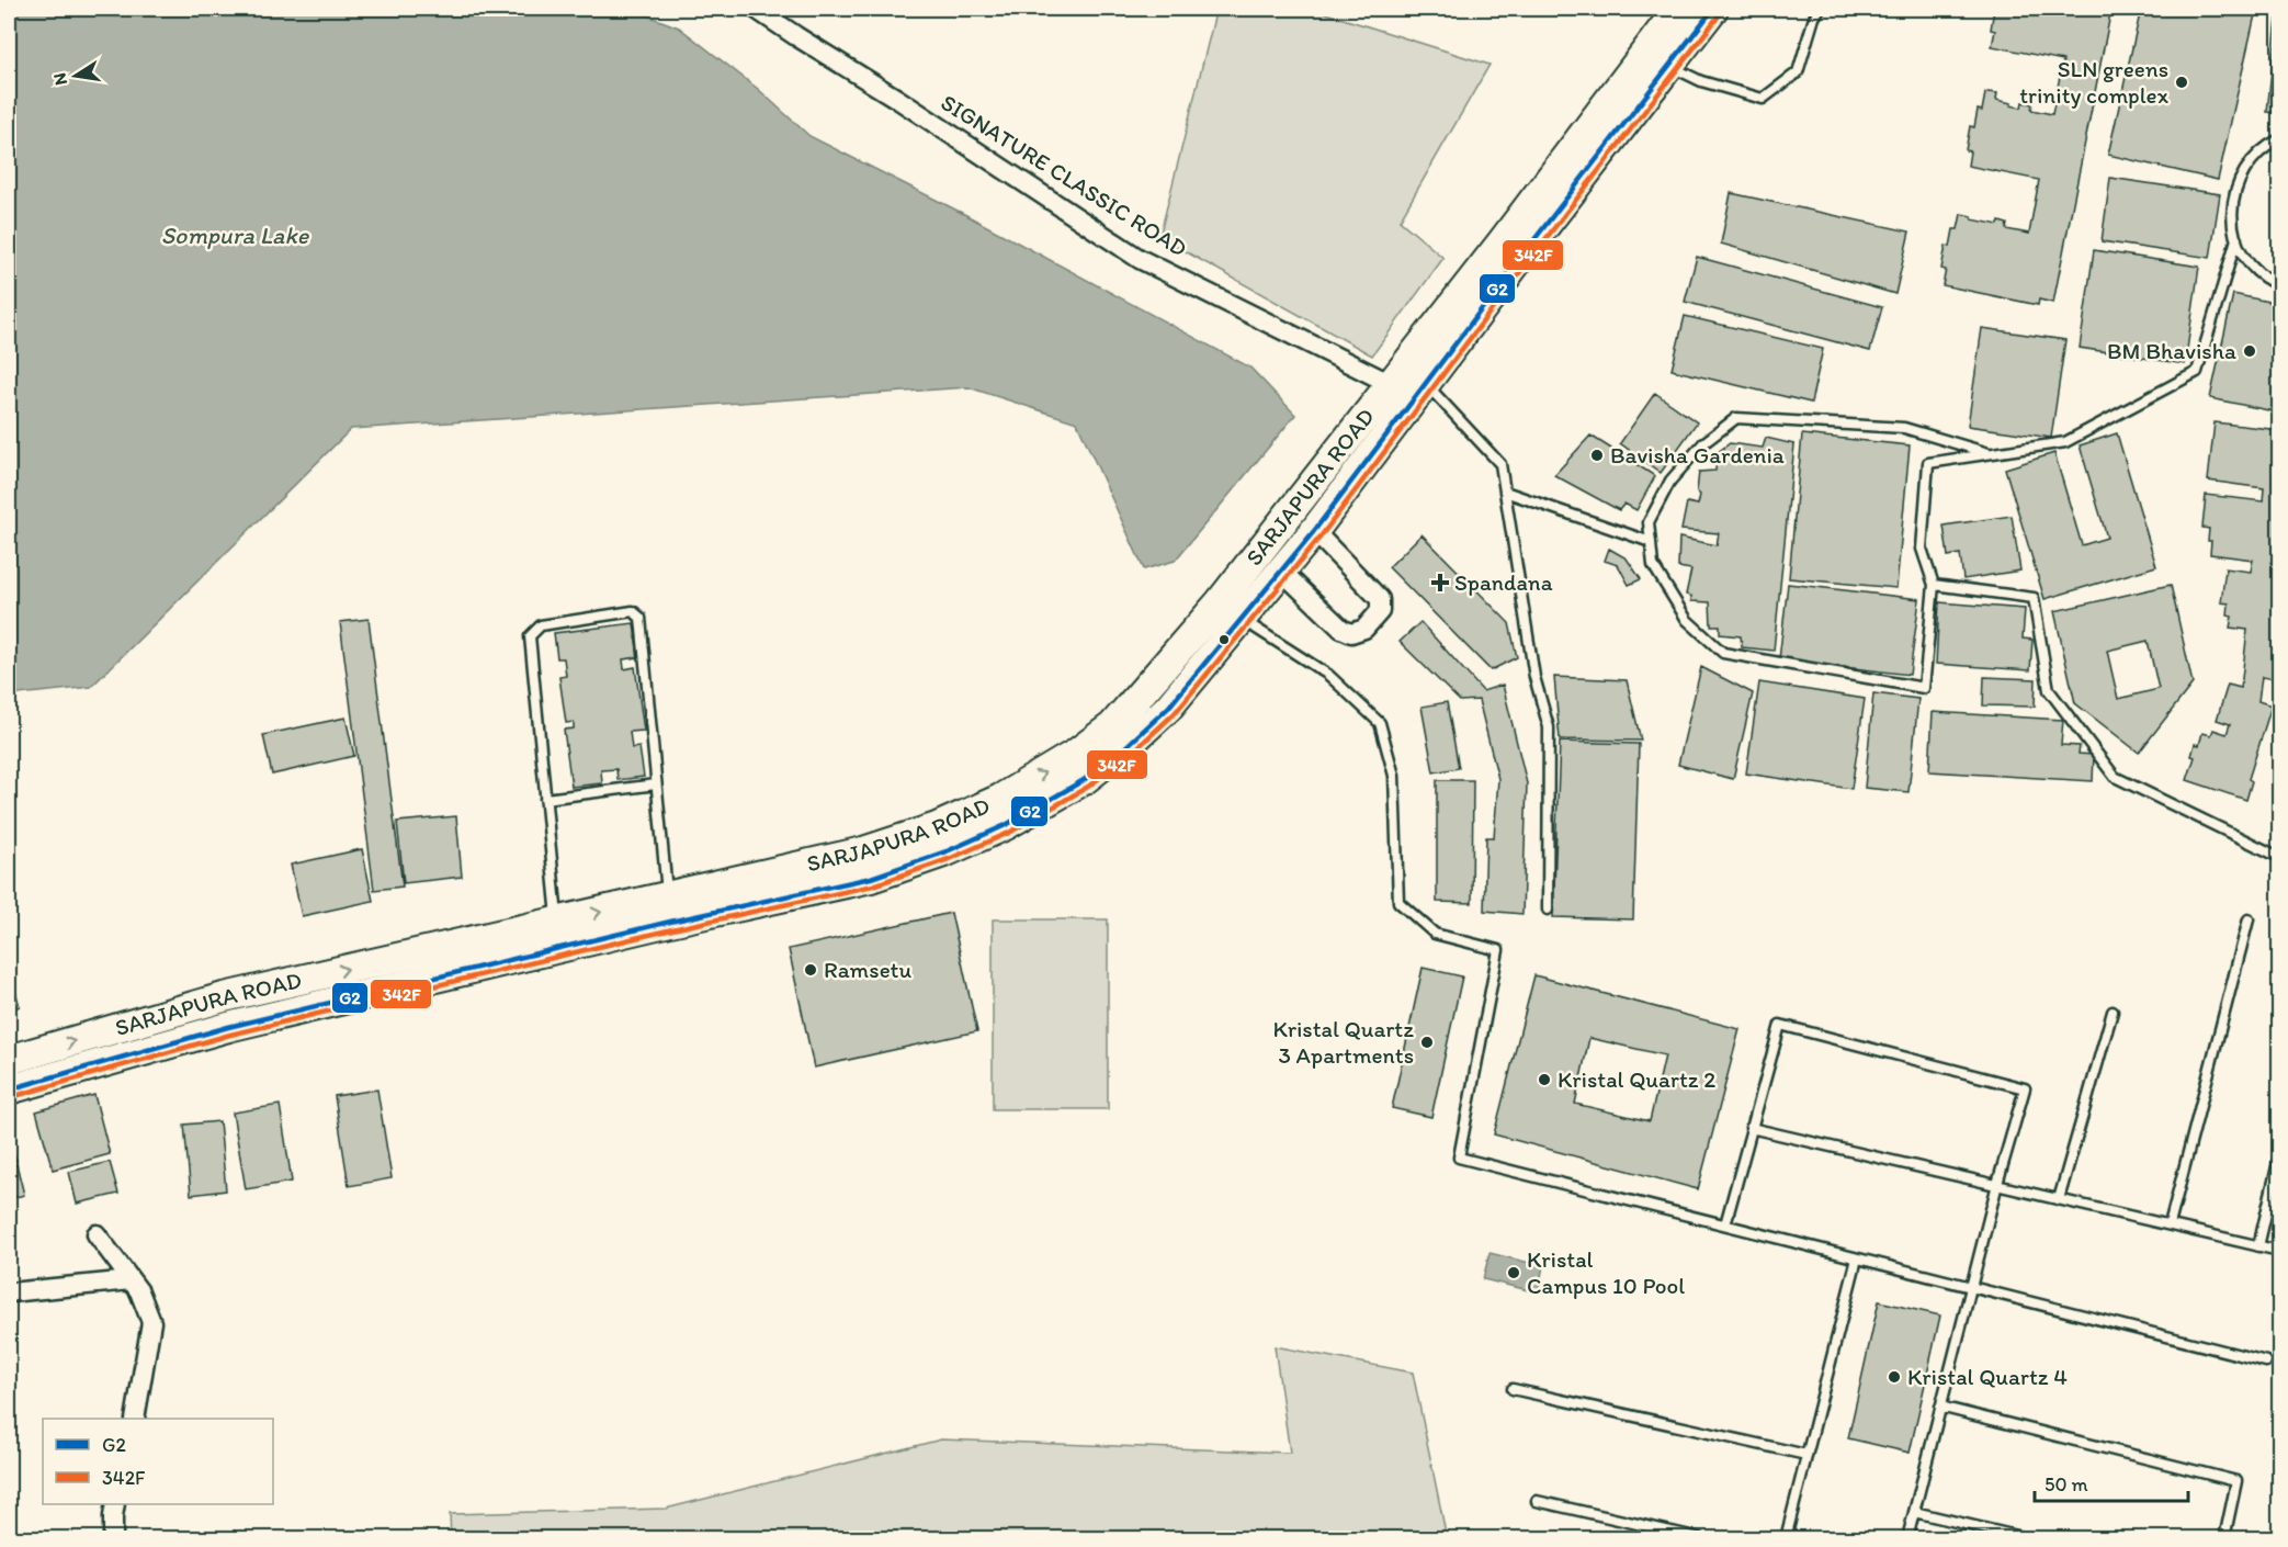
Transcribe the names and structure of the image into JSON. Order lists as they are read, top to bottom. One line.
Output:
{"streets":{"main road":["SARJAPURA ROAD"],"street":["SIGNATURE CLASSIC ROAD"]},"crossings":[["SIGNATURE CLASSIC ROAD","SARJAPURA ROAD"]],"water":["Sompura Lake"],"places":{"other":["SLN greens trinity complex","BM Bhavisha","Bavisha Gardenia","Ramsetu","Kristal Quartz 3 Apartments","Kristal Quartz 2","Kristal Campus 10 Pool","Kristal Quartz 4"],"health":["Spandana"]},"lines":["transit line G2","transit line 342F"],"legend":["G2","342F"],"scale_bar":"50 m","north":"left"}
